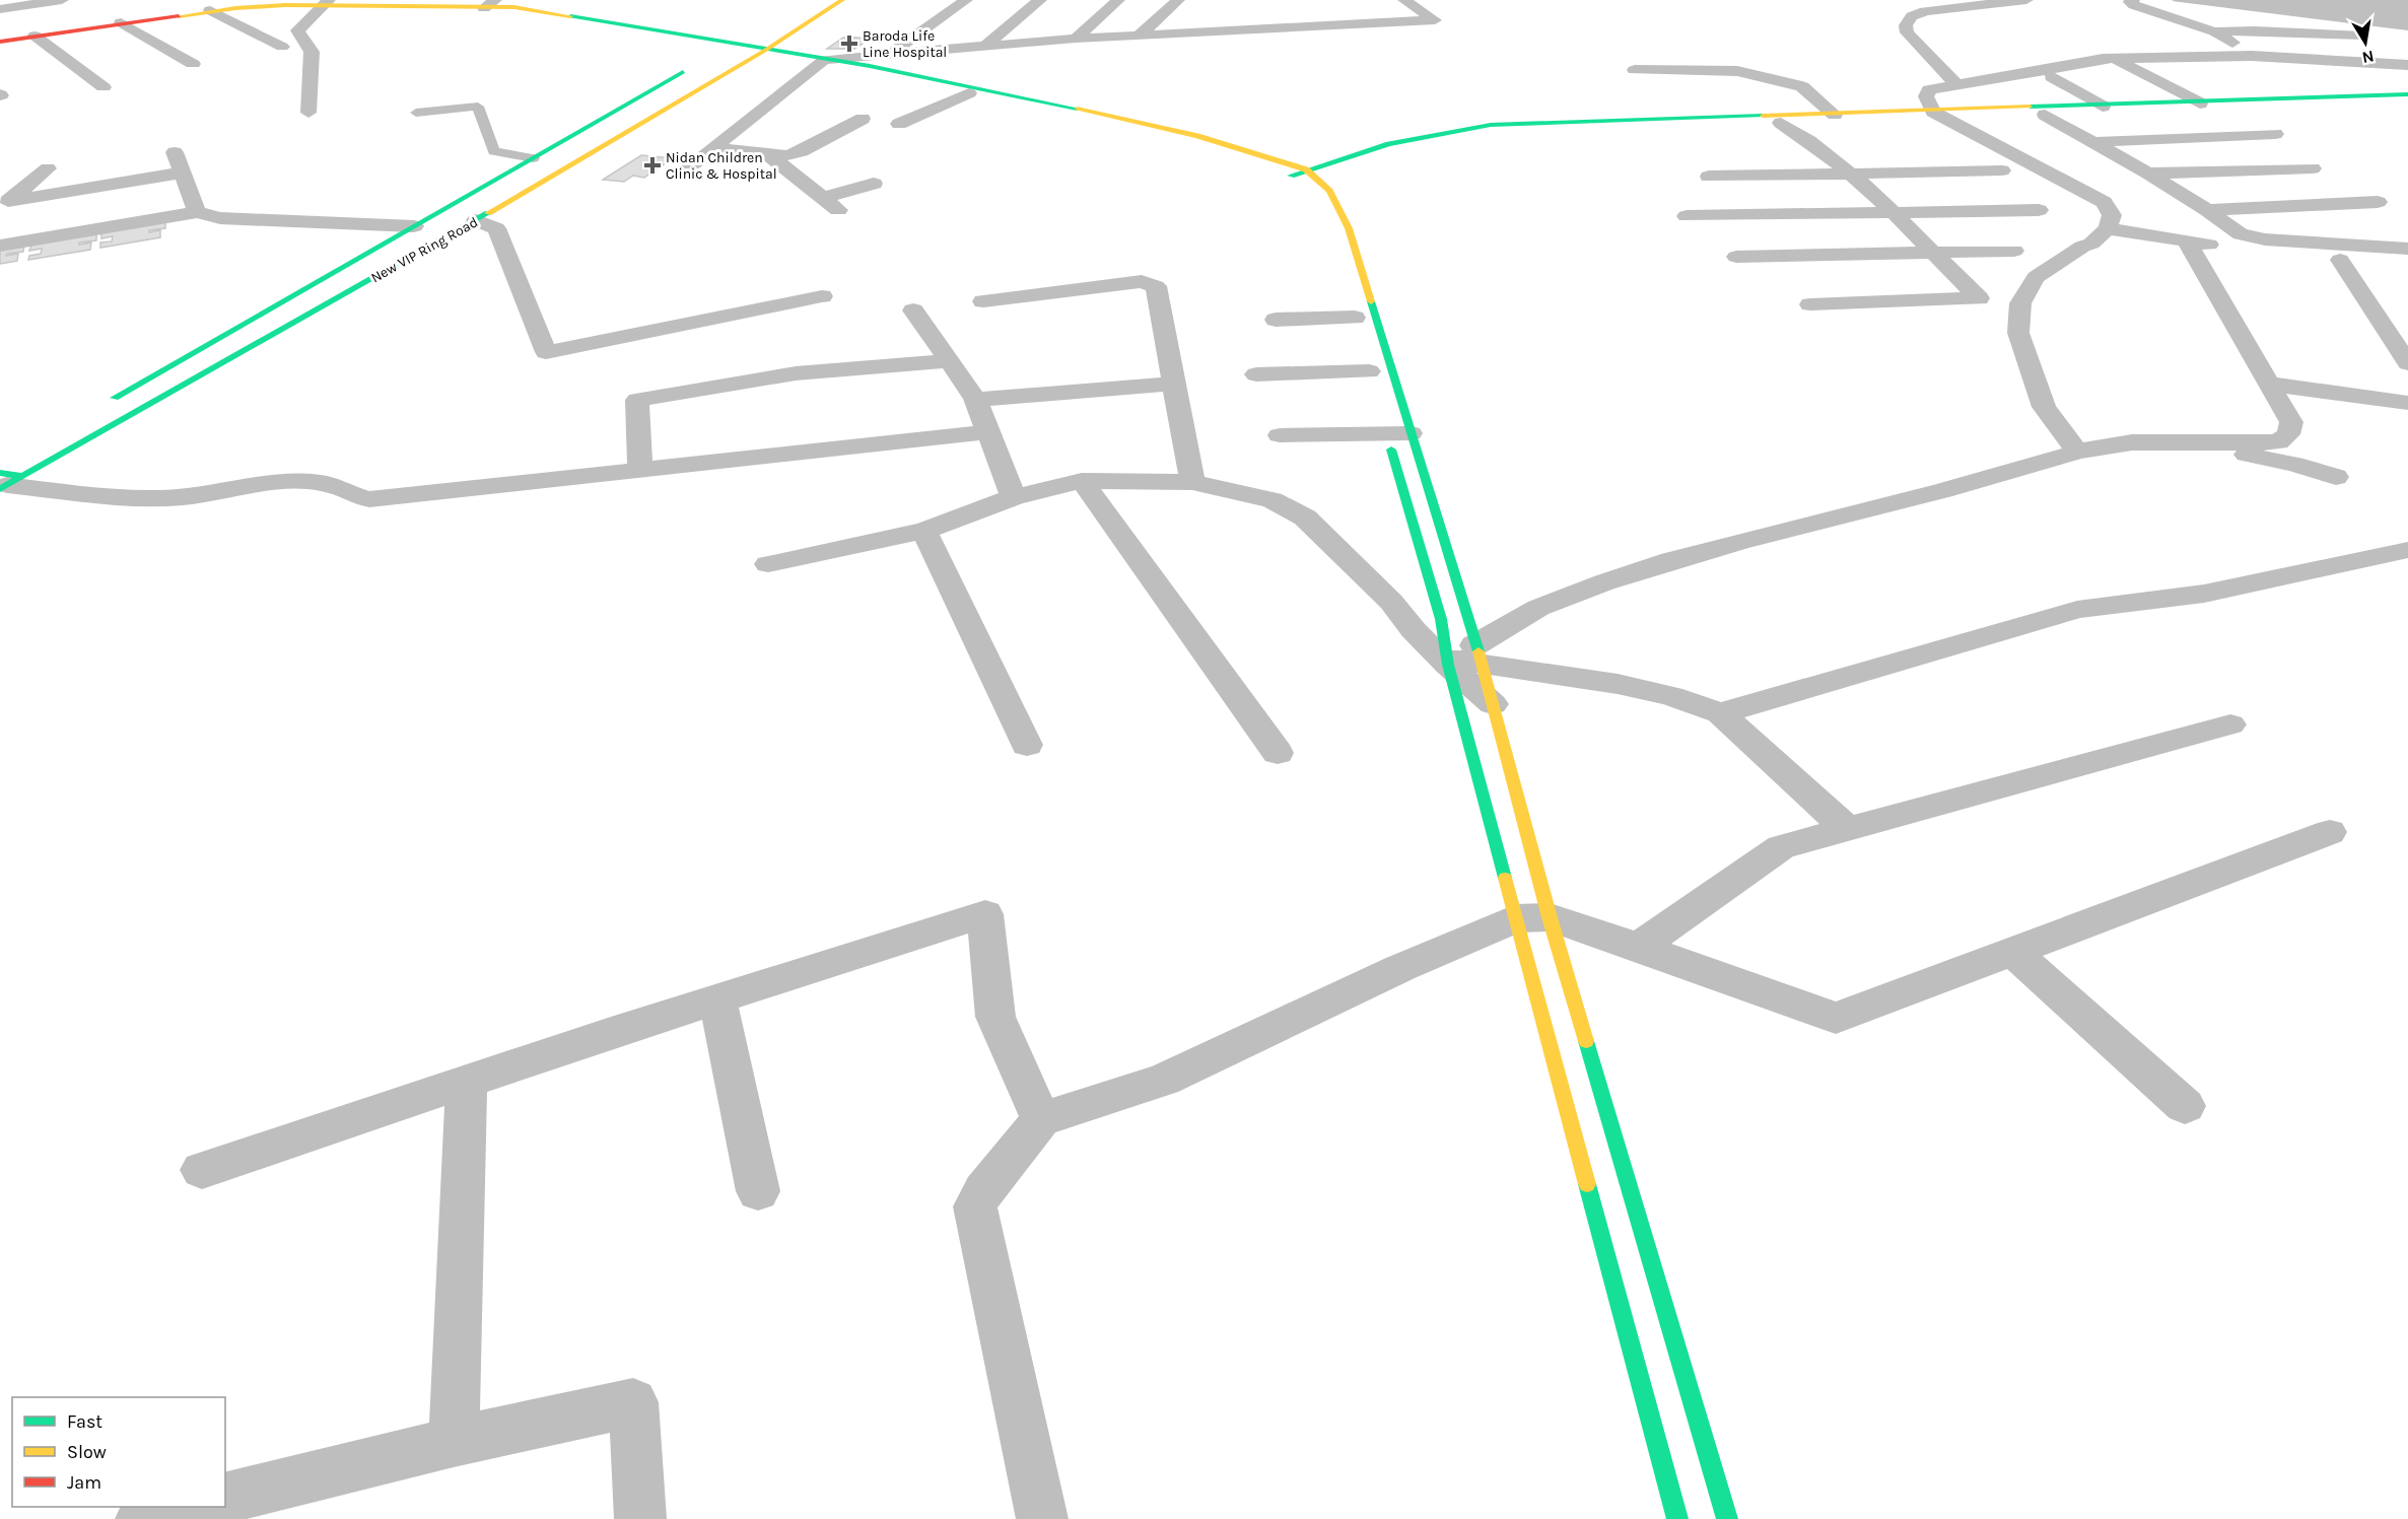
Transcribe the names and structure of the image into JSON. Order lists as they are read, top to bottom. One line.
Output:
{"streets":{"street":["New VIP Ring Road"]},"places":{"health":["Baroda Life Line Hospital","Nidan Children Clinic & Hospital"]},"legend":["Fast","Slow","Jam"],"north":"bottom"}
